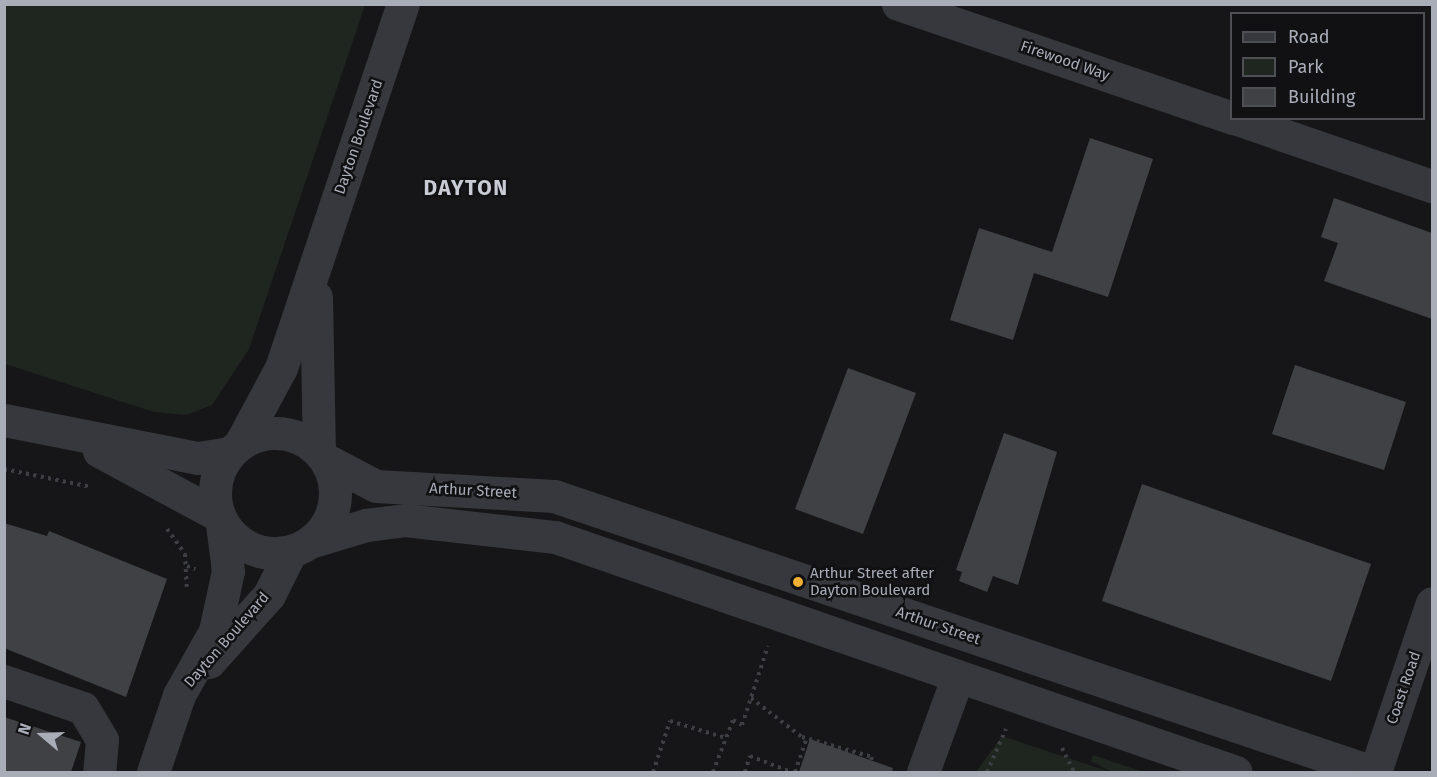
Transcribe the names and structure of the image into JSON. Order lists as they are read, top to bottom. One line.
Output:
{"streets":{"street":["Firewood Way","Dayton Boulevard","Arthur Street","Coast Road"]},"crossings":[["Dayton Boulevard","Arthur Street"],["Arthur Street","Coast Road"]],"districts":["DAYTON"],"places":["Arthur Street after Dayton Boulevard"],"legend":["Road","Park","Building"],"north":"left"}
